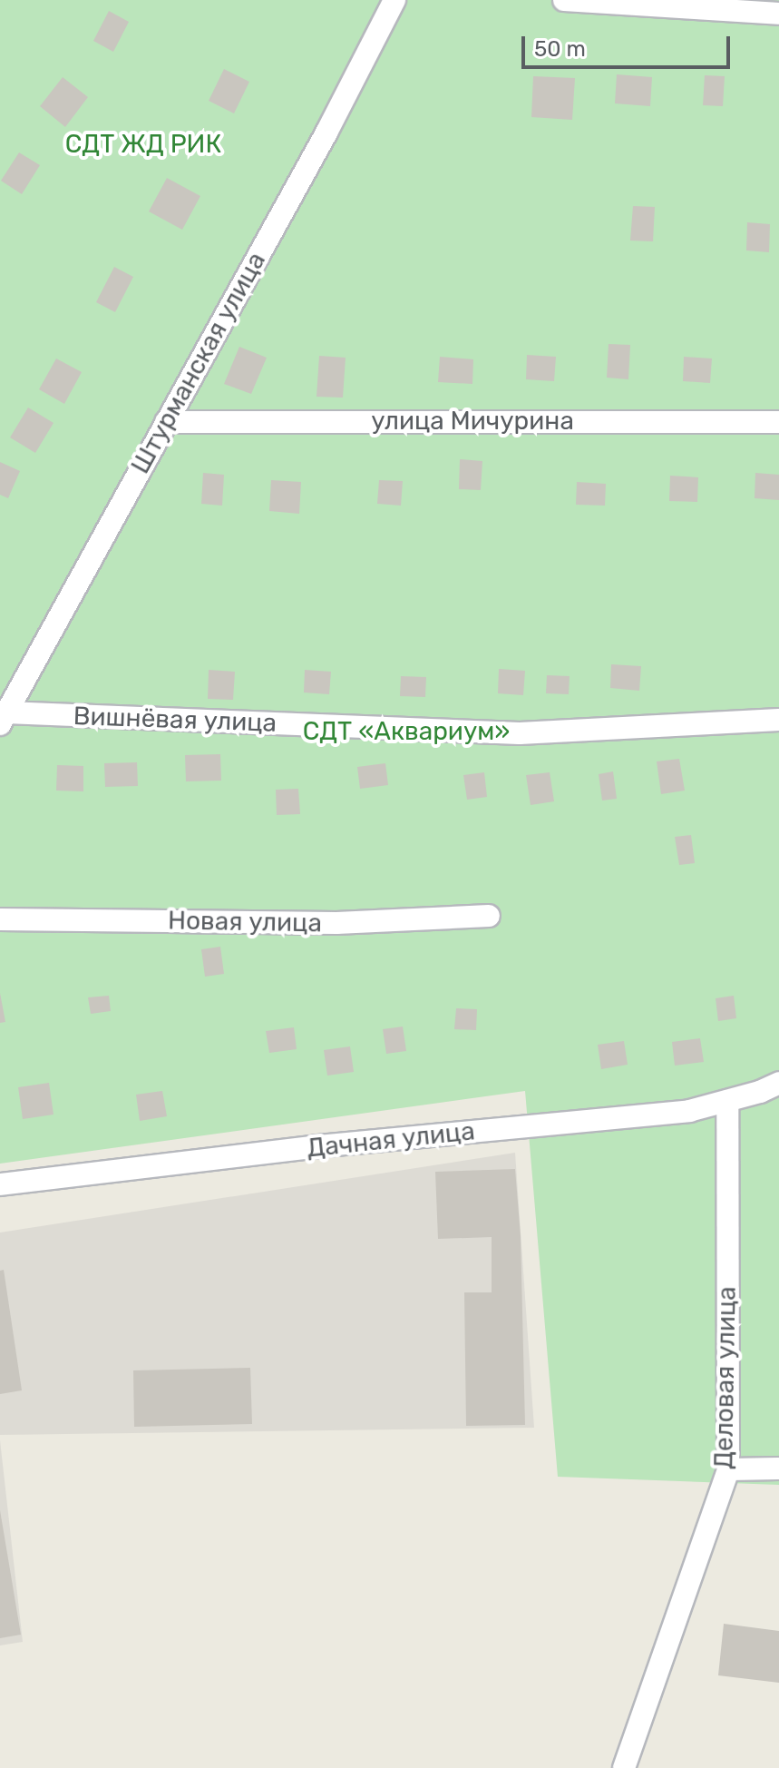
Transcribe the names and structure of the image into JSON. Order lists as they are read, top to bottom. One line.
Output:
{"streets":{"street":["Штурманская улица","улица Мичурина","Вишнёвая улица","Новая улица","Дачная улица","Деловая улица"]},"crossings":[["Штурманская улица","улица Мичурина"],["Штурманская улица","Вишнёвая улица"],["Дачная улица","Деловая улица"]],"parks":["СДТ ЖД РИК","СДТ «Аквариум»"],"scale_bar":"50 m"}
